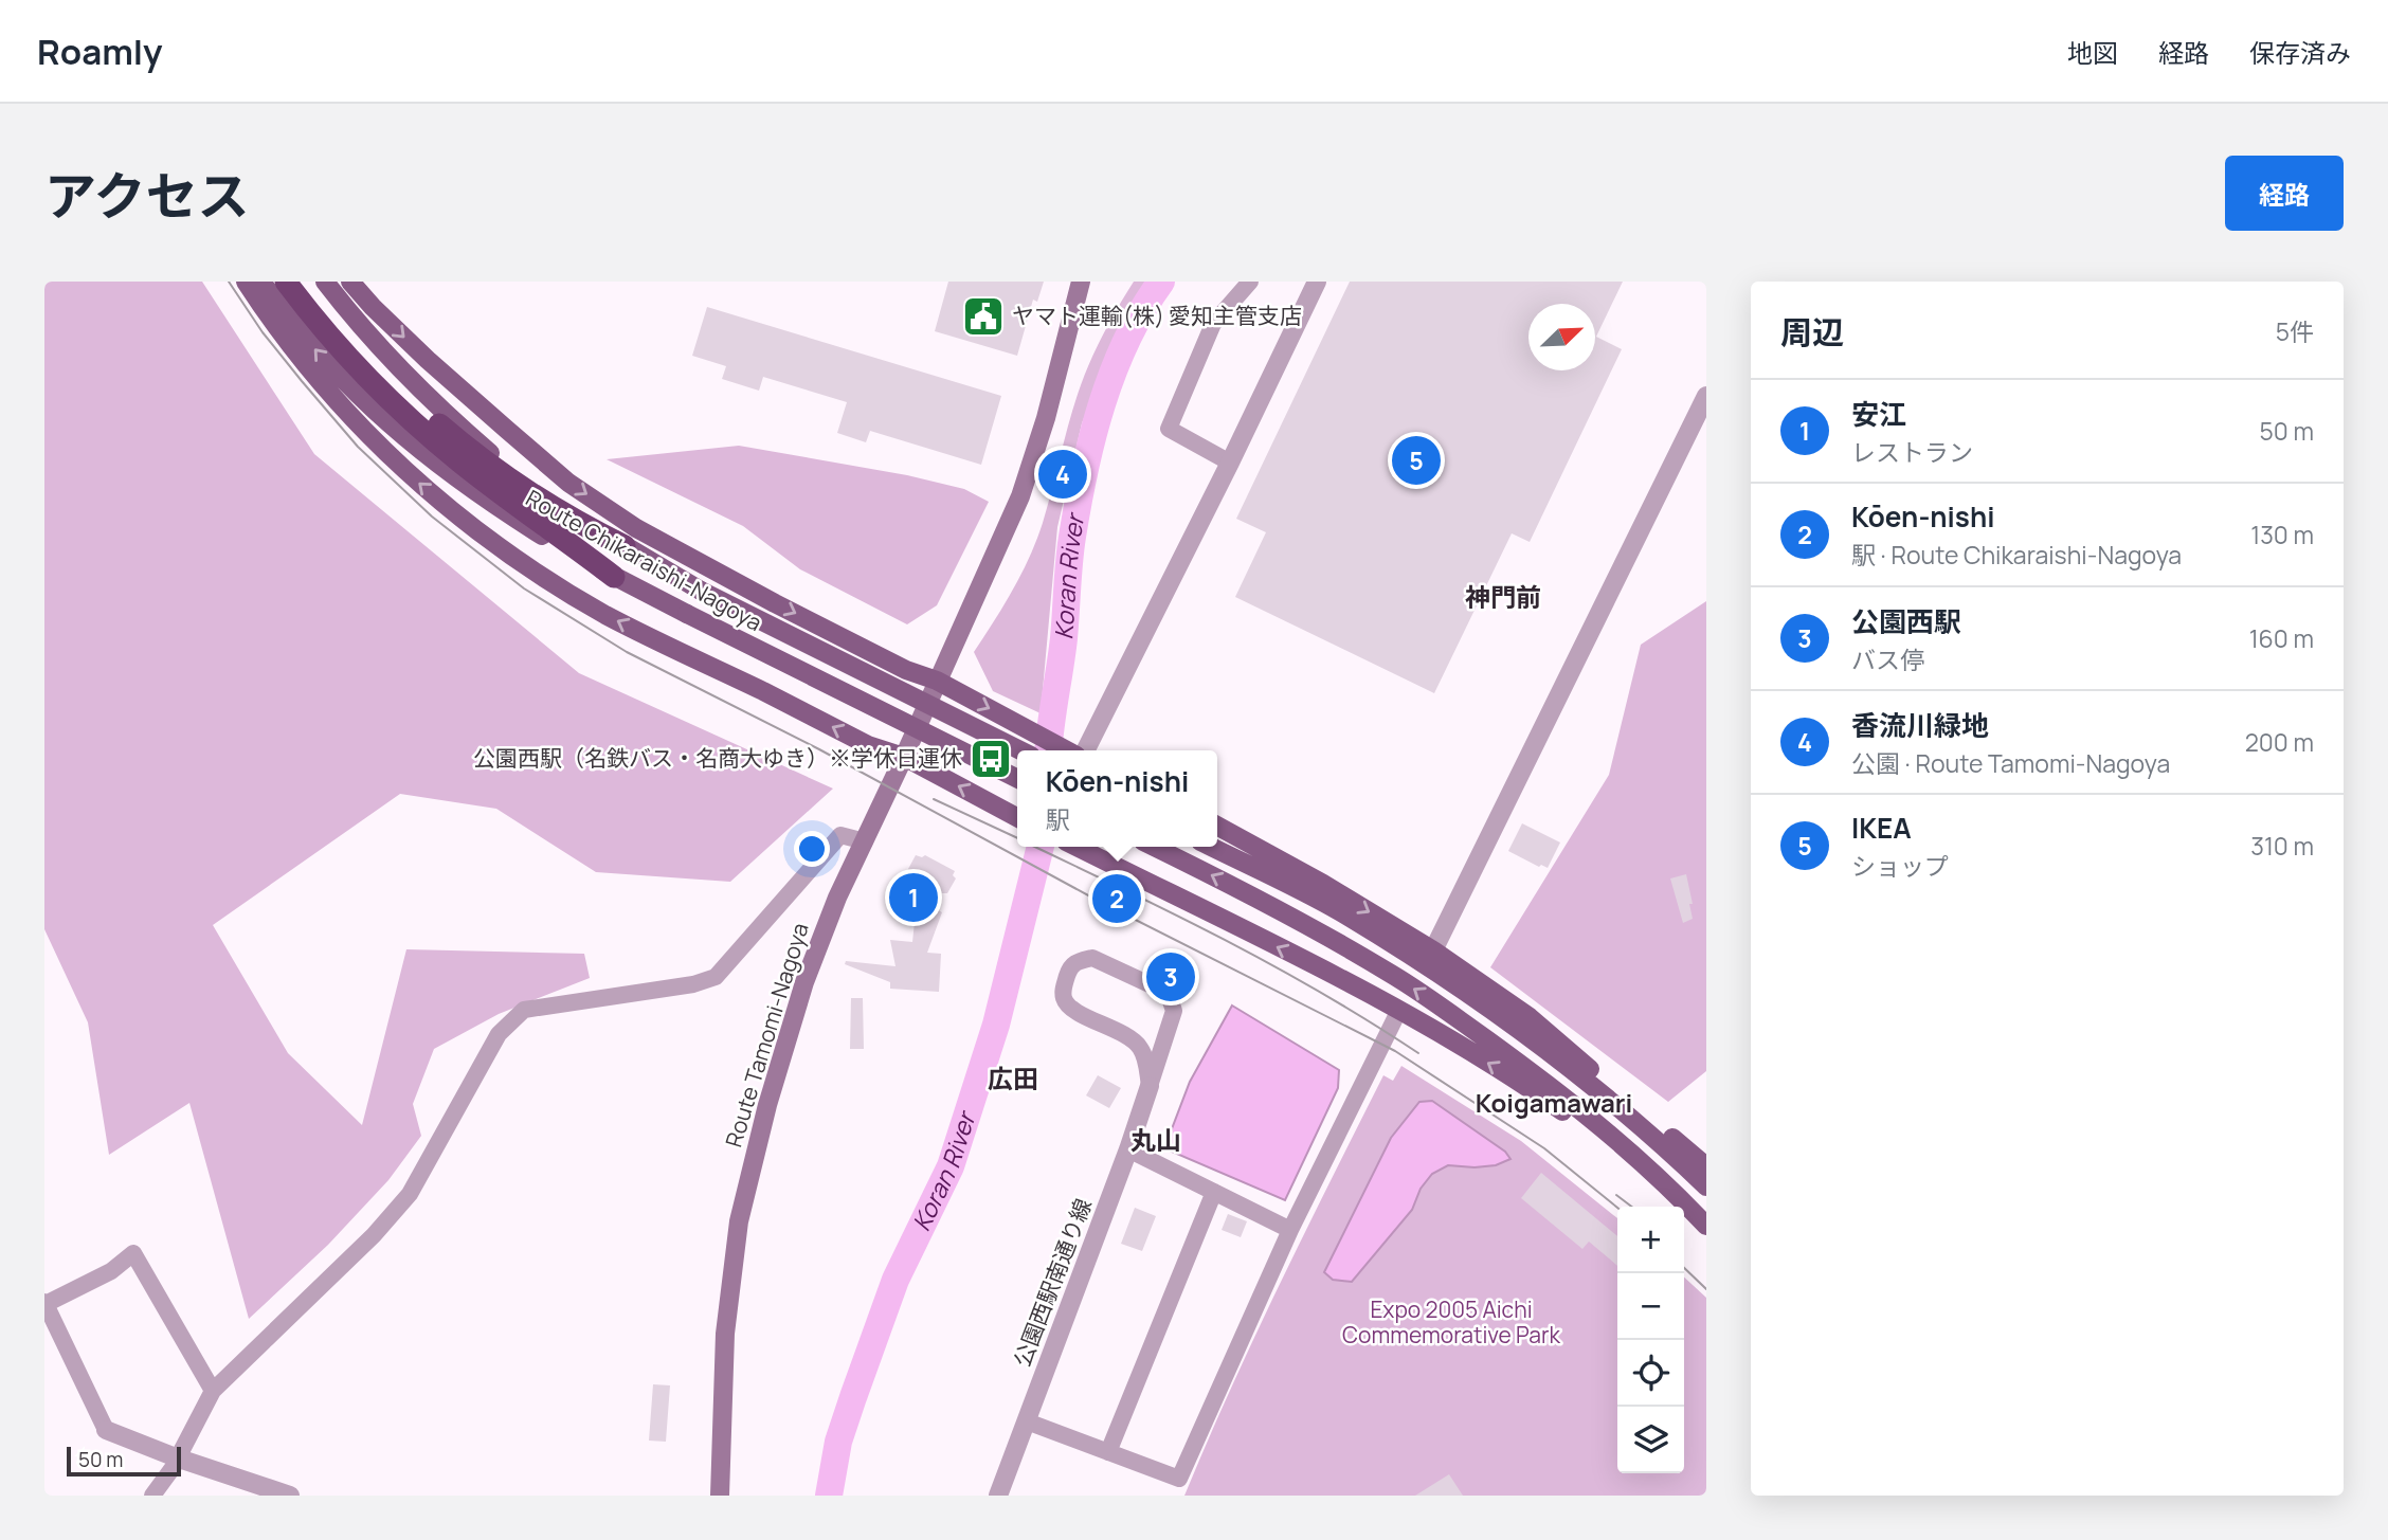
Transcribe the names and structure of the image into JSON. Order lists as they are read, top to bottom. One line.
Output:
{"streets":{"main road":["Route Chikaraishi-Nagoya","Route Tamomi-Nagoya"],"street":["公園西駅南通り線"]},"districts":["神門前","広田","Koigamawari","丸山"],"water":["Koran River"],"parks":["Expo 2005 Aichi Commemorative Park"],"places":{"public building":["ヤマト運輸(株) 愛知主管支店"],"bus stop":["公園西駅（名鉄バス・名商大ゆき）※学休日運休"]},"scale_bar":"50 m","north":"top right","page":{"header":"Roamly","nav":["地図","経路","保存済み"],"title":"アクセス","buttons":"経路","heading":["周辺","5件"],"list":[{"mark":"1","name":"安江","note":"レストラン","value":"50 m"},{"mark":"2","name":"Kōen-nishi","note":"駅 · Route Chikaraishi-Nagoya","value":"130 m"},{"mark":"3","name":"公園西駅","note":"バス停","value":"160 m"},{"mark":"4","name":"香流川緑地","note":"公園 · Route Tamomi-Nagoya","value":"200 m"},{"mark":"5","name":"IKEA","note":"ショップ","value":"310 m"}],"pins":["5","4","1","2","3"],"popup":["Kōen-nishi","駅"],"map_buttons":["+","−"],"scale":"50 m"}}
